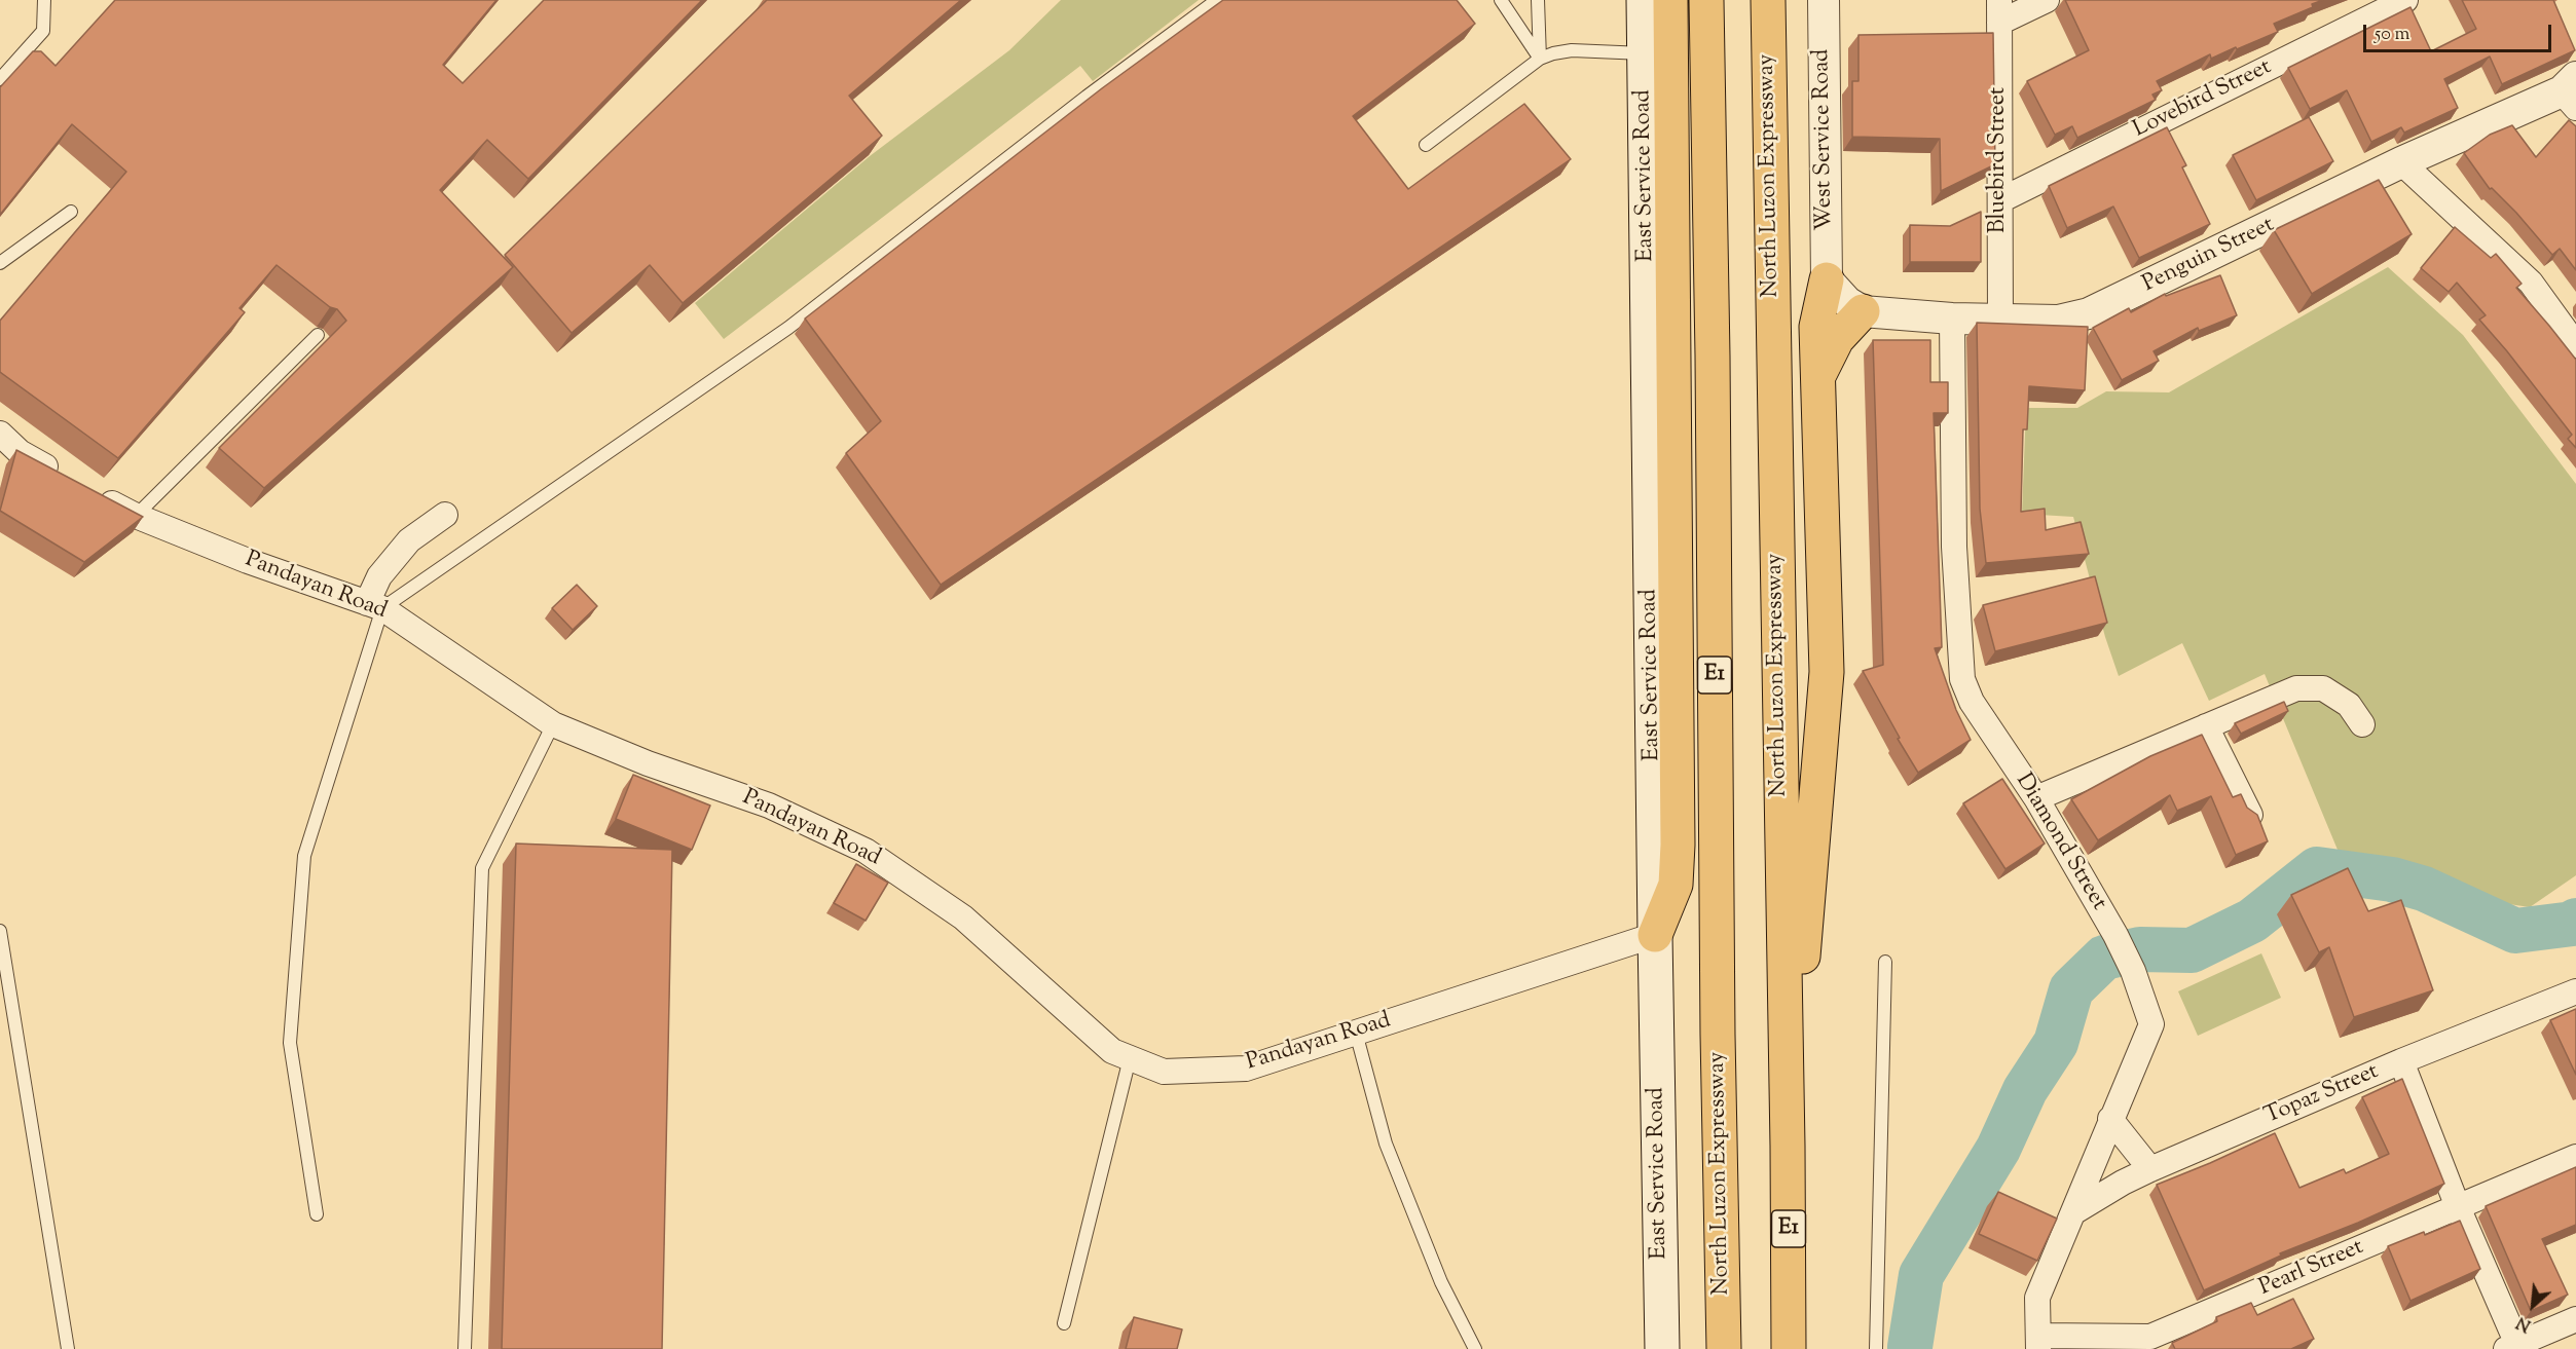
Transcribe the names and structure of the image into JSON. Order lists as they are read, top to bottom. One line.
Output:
{"streets":{"highway":["North Luzon Expressway","E1"],"main road":["East Service Road"],"street":["Lovebird Street","West Service Road","Bluebird Street","Penguin Street","Pandayan Road","Diamond Street","Topaz Street","Pearl Street"]},"crossings":[["Lovebird Street","Bluebird Street"],["Bluebird Street","Penguin Street"],["East Service Road","Pandayan Road"],["Penguin Street","Diamond Street"],["Diamond Street","Topaz Street"],["Diamond Street","Pearl Street"]],"scale_bar":"50 m","north":"bottom left"}
